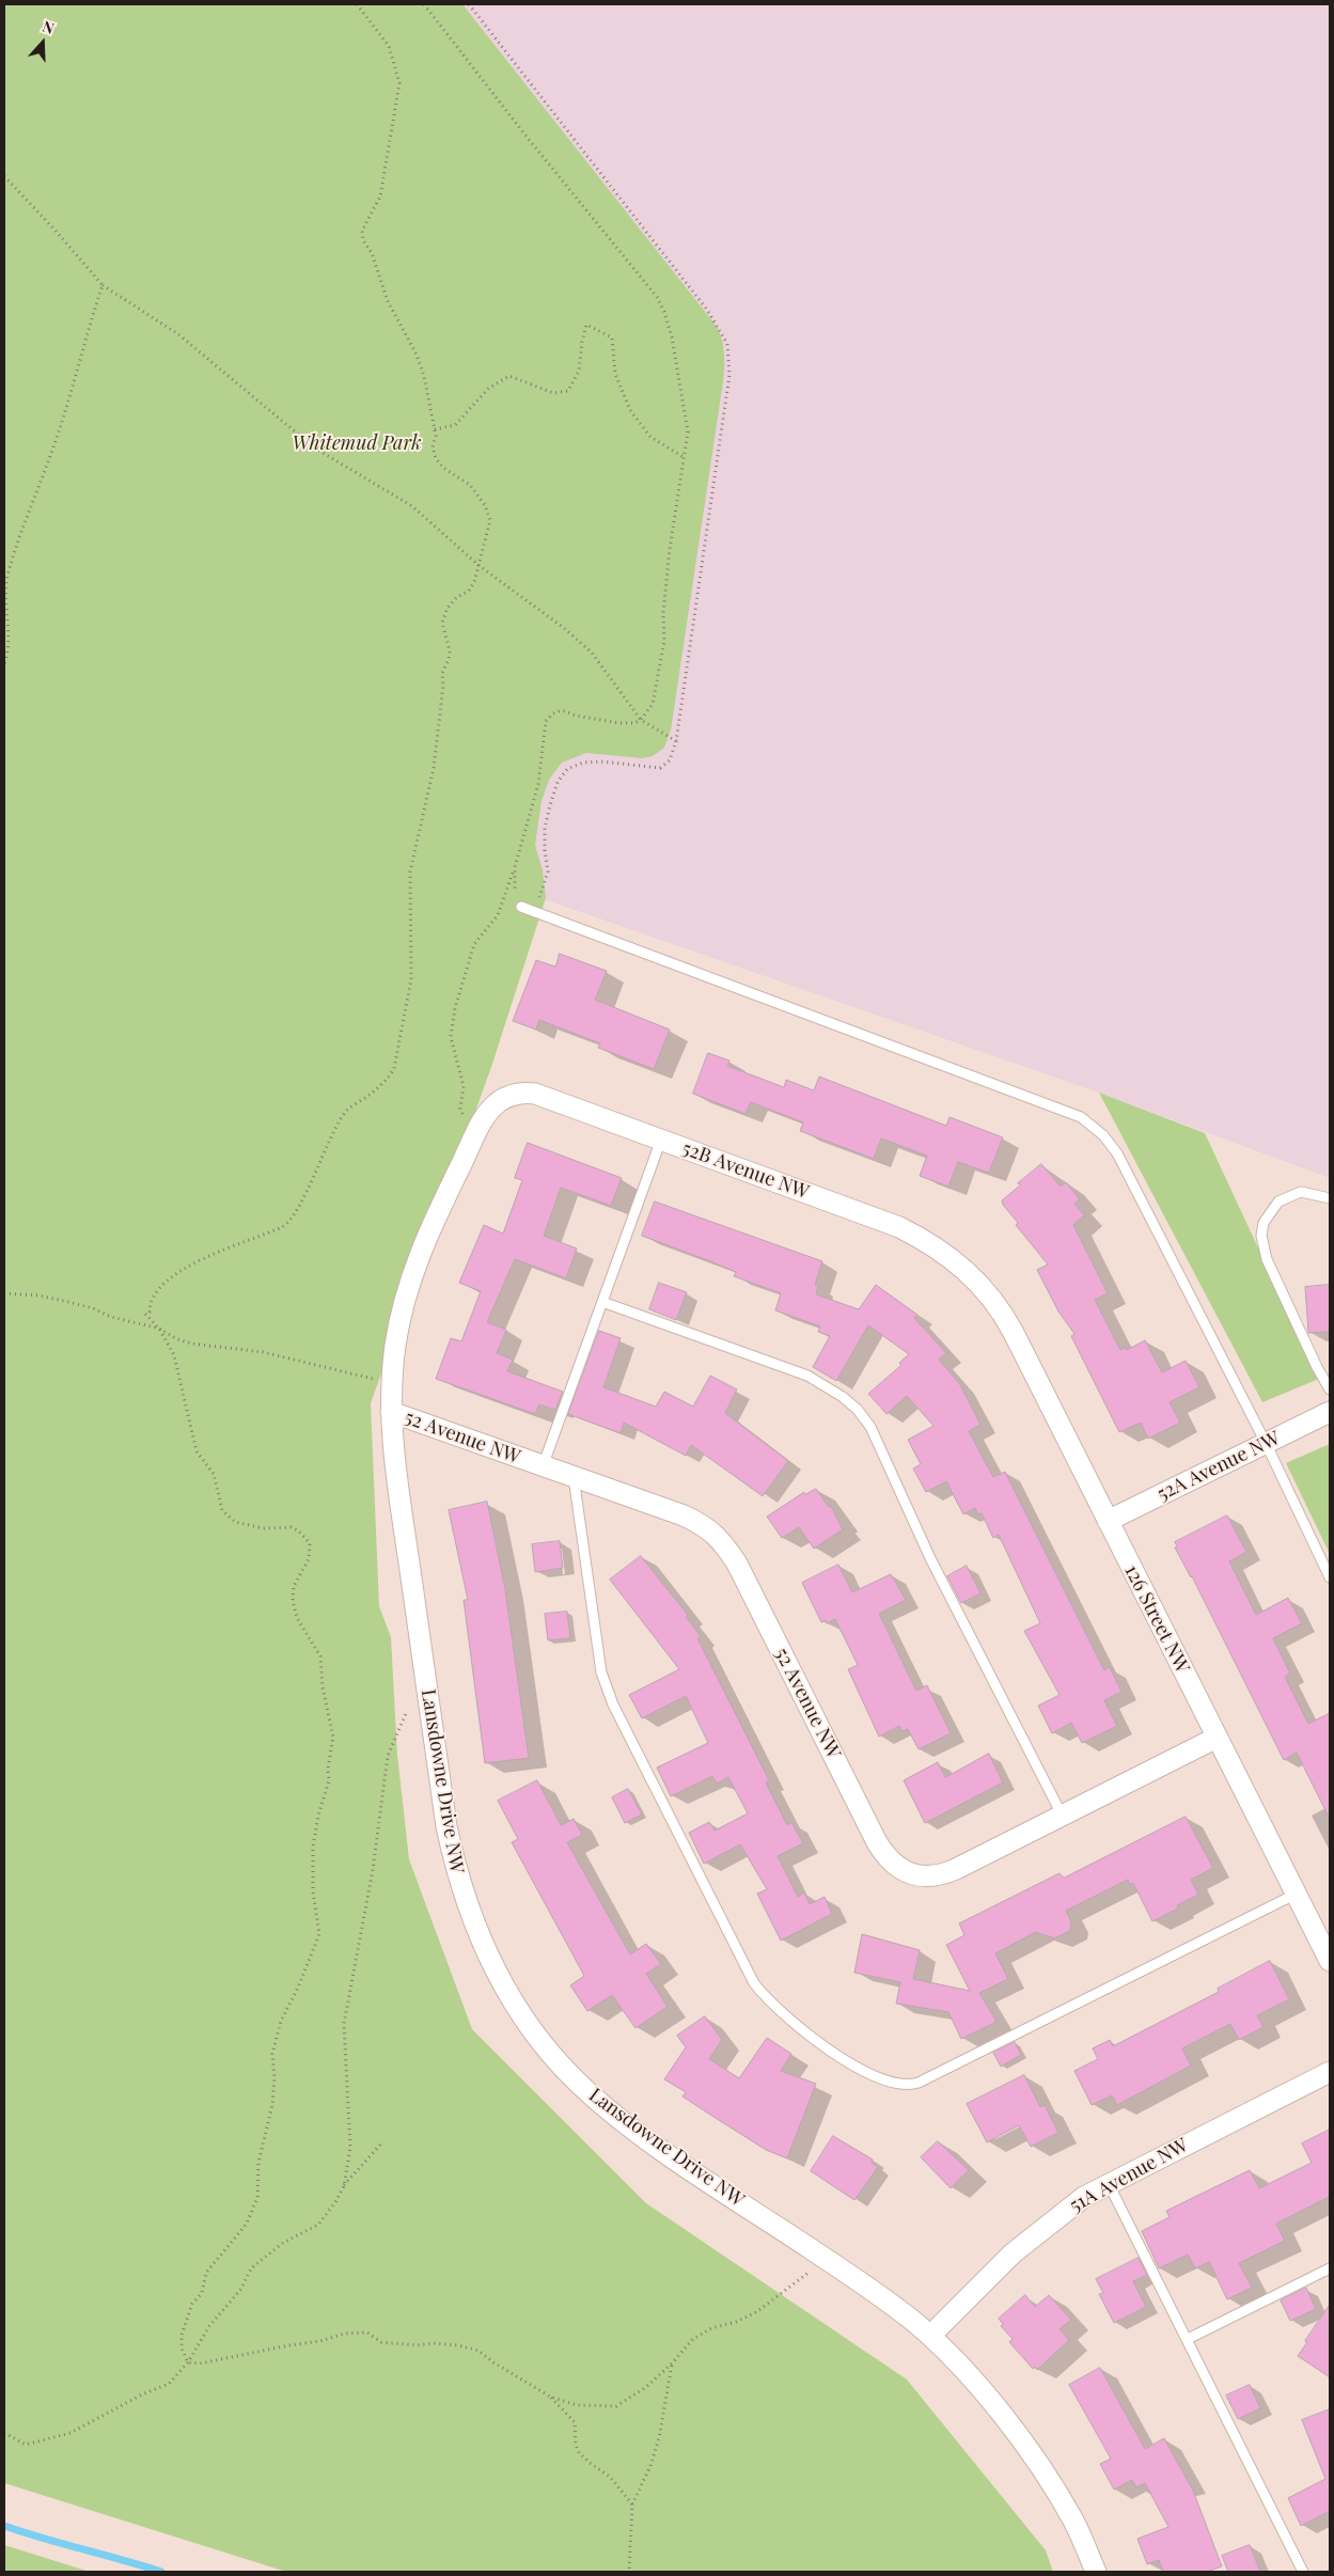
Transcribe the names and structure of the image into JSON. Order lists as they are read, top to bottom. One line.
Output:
{"streets":{"street":["52B Avenue NW","52 Avenue NW","52A Avenue NW","126 Street NW","Lansdowne Drive NW","51A Avenue NW"]},"crossings":[["52B Avenue NW","126 Street NW"],["52B Avenue NW","Lansdowne Drive NW"],["52 Avenue NW","126 Street NW"],["52 Avenue NW","Lansdowne Drive NW"],["52A Avenue NW","126 Street NW"],["Lansdowne Drive NW","51A Avenue NW"]],"parks":["Whitemud Park"],"north":"top"}
